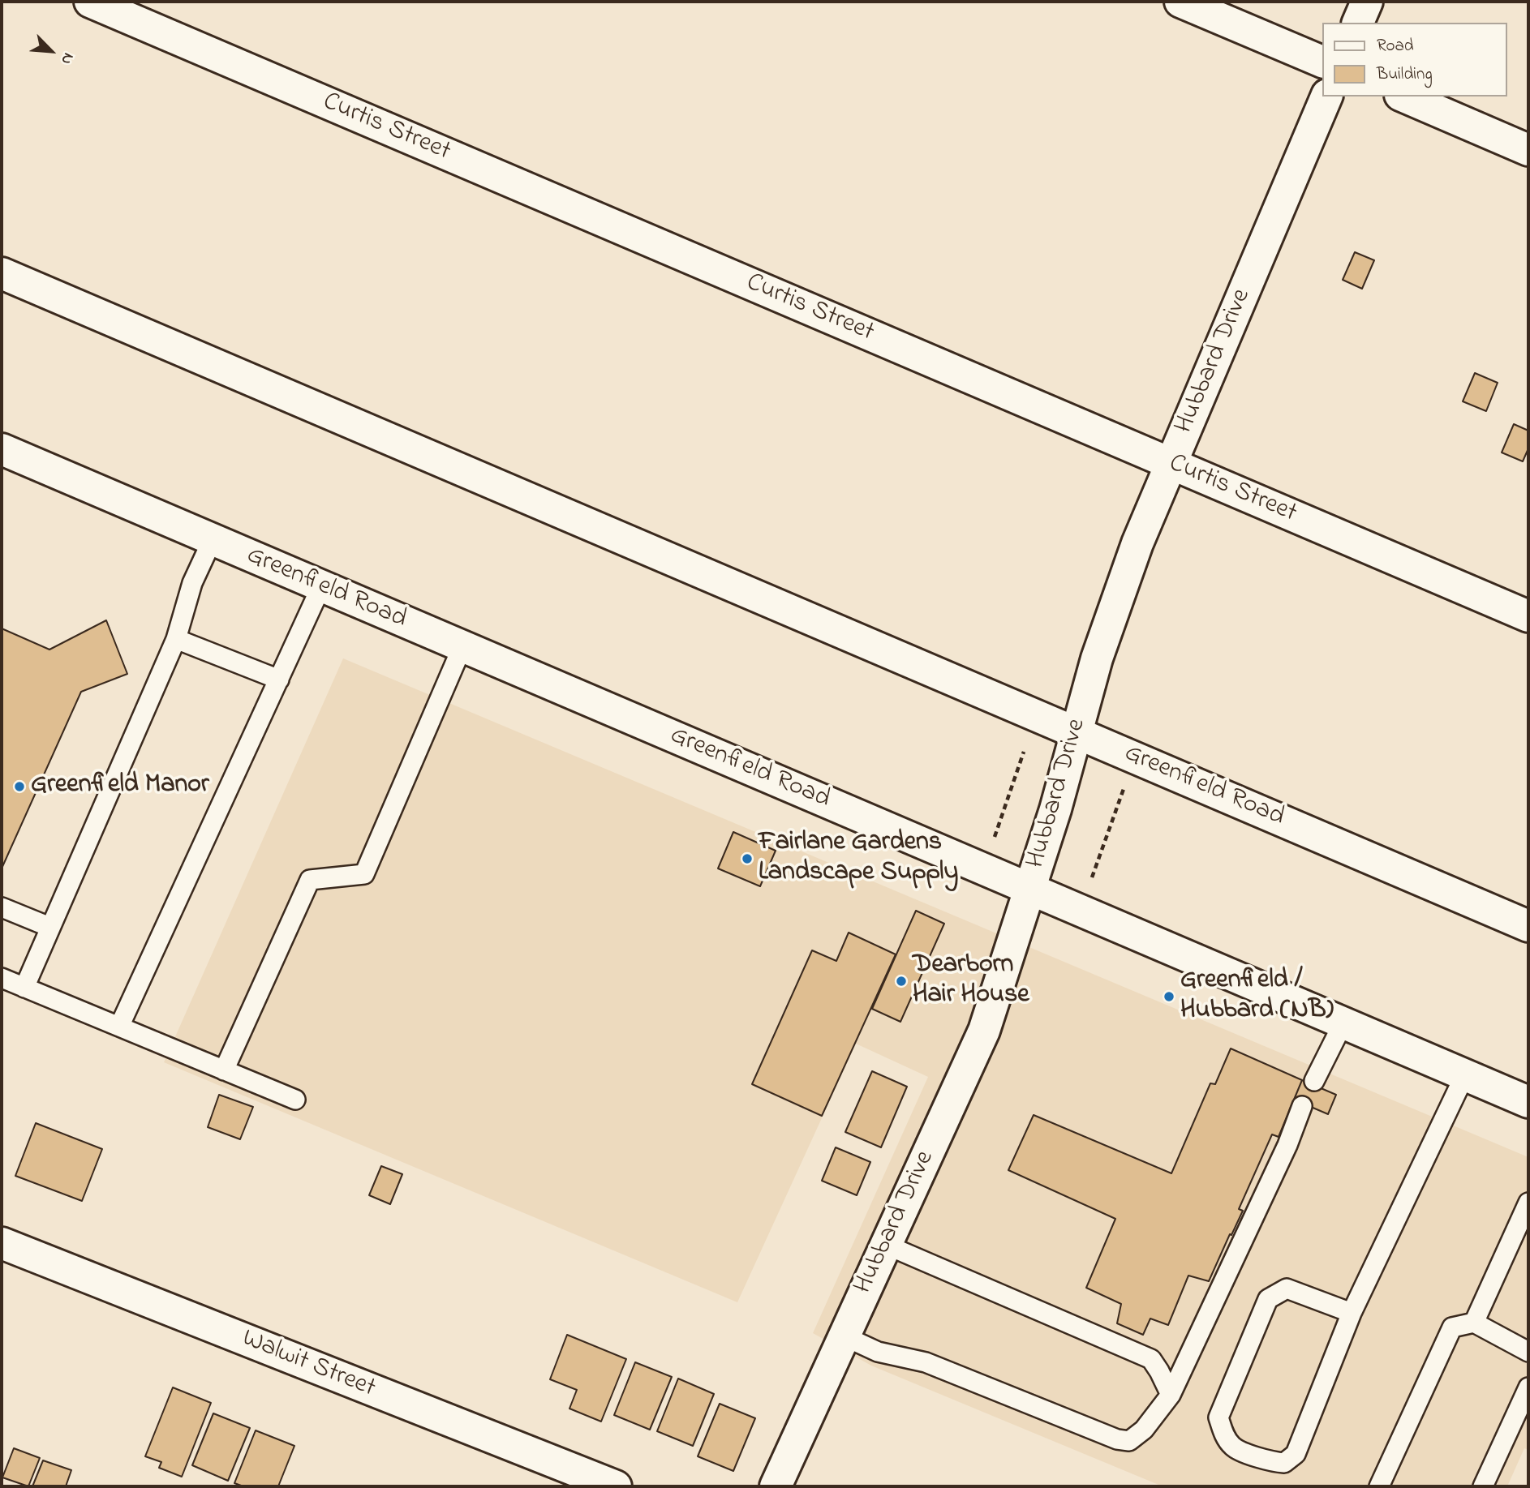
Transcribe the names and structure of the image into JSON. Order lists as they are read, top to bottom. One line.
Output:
{"streets":{"street":["Curtis Street","Hubbard Drive","Greenfield Road","Walwit Street"]},"crossings":[["Curtis Street","Hubbard Drive"],["Hubbard Drive","Greenfield Road"]],"places":["Greenfield Manor","Fairlane Gardens Landscape Supply","Dearborn Hair House","Greenfield / Hubbard (NB)"],"legend":["Road","Building"],"north":"bottom right"}
